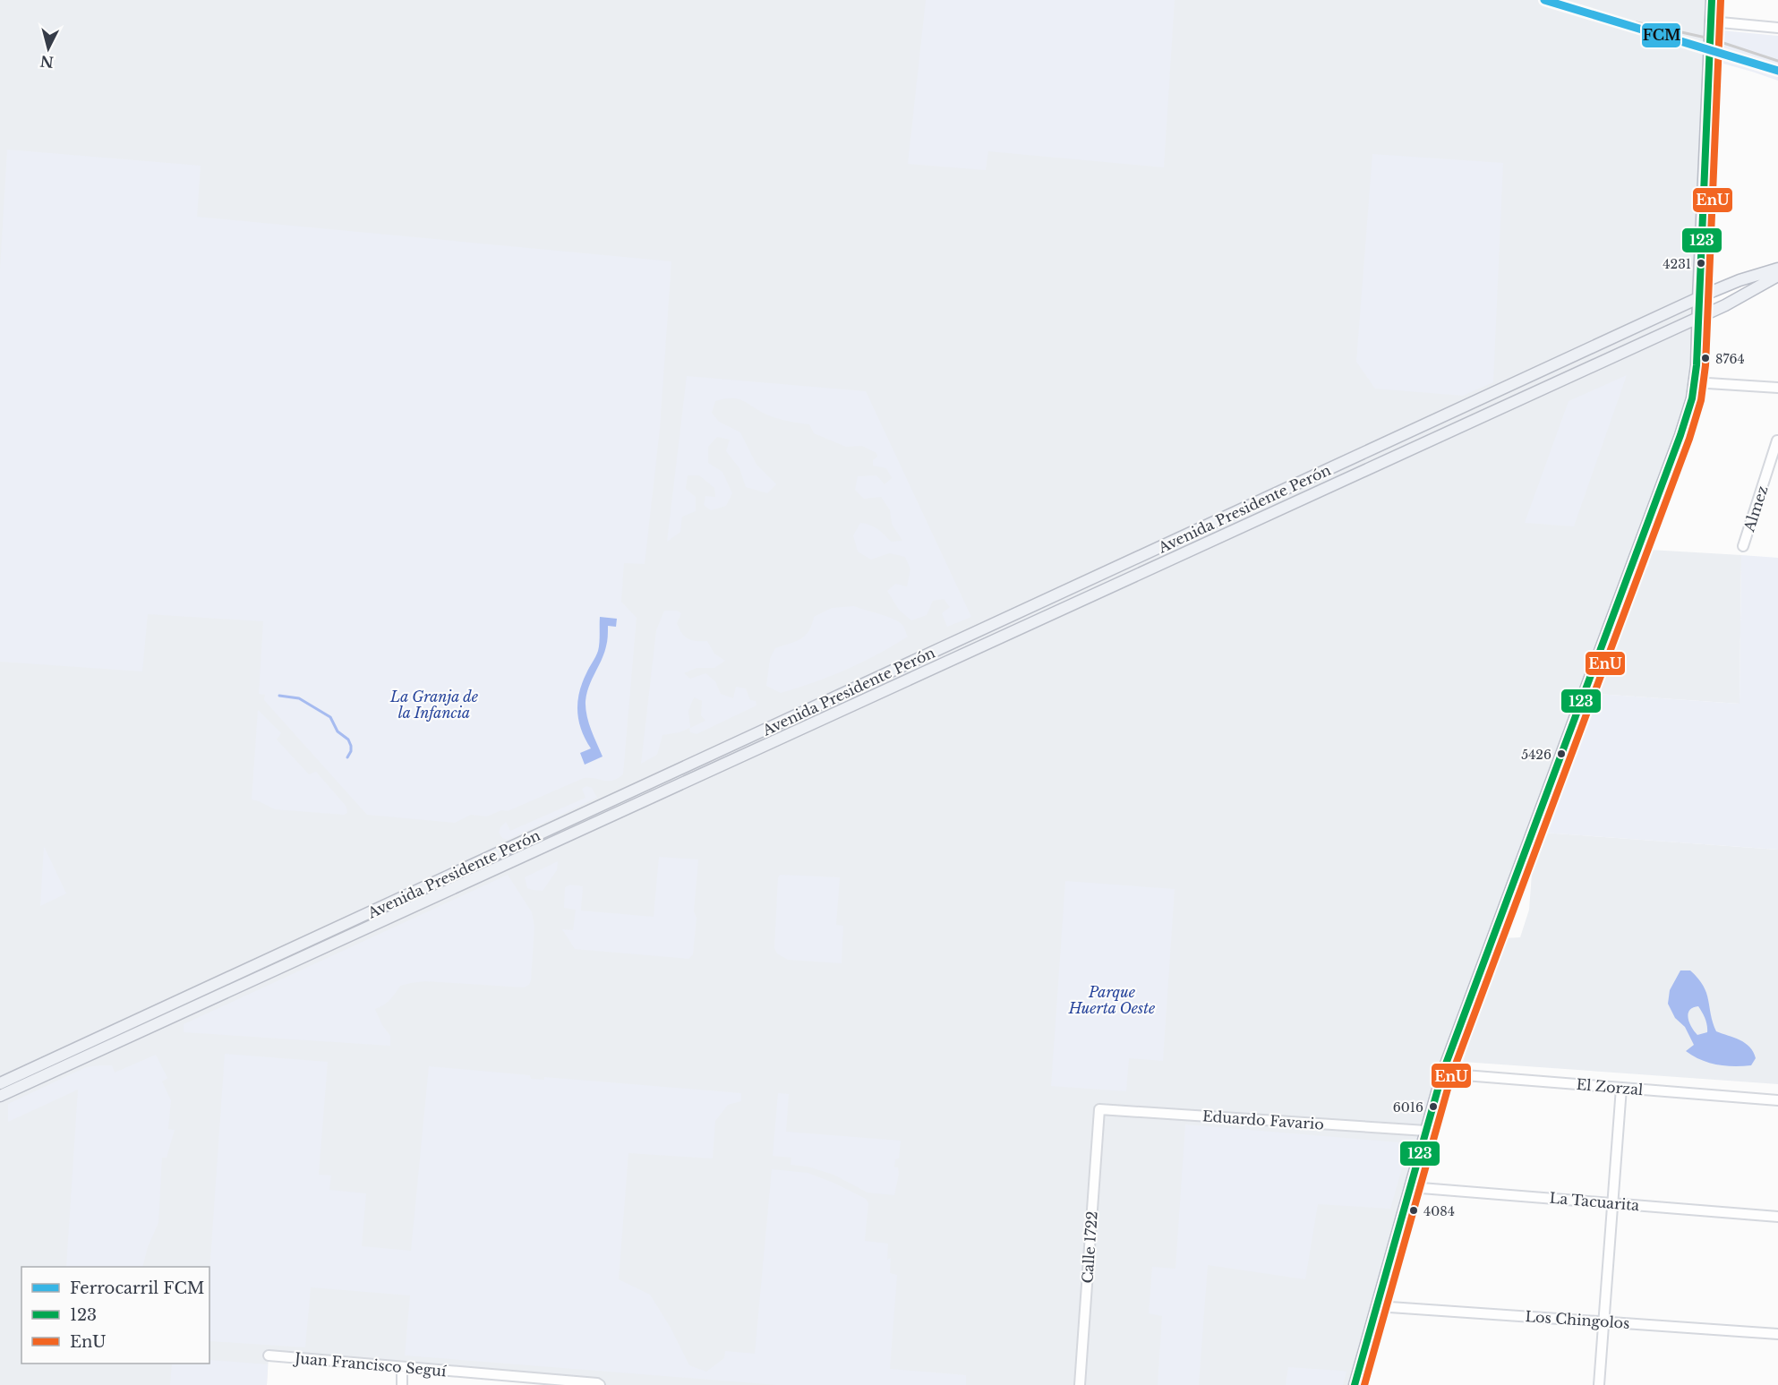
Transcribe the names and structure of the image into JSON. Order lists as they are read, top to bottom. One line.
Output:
{"streets":{"main road":["Avenida Presidente Perón"],"street":["Almez","El Zorzal","Eduardo Favario","La Tacuarita","Calle 1722","Los Chingolos","Juan Francisco Seguí"]},"crossings":[["Eduardo Favario","Calle 1722"]],"parks":["La Granja de la Infancia","Parque Huerta Oeste"],"places":["4231","8764","5426","6016","4084"],"lines":["rail line FCM","transit line 123","transit line EnU"],"legend":["Ferrocarril FCM","123","EnU"],"north":"bottom"}
